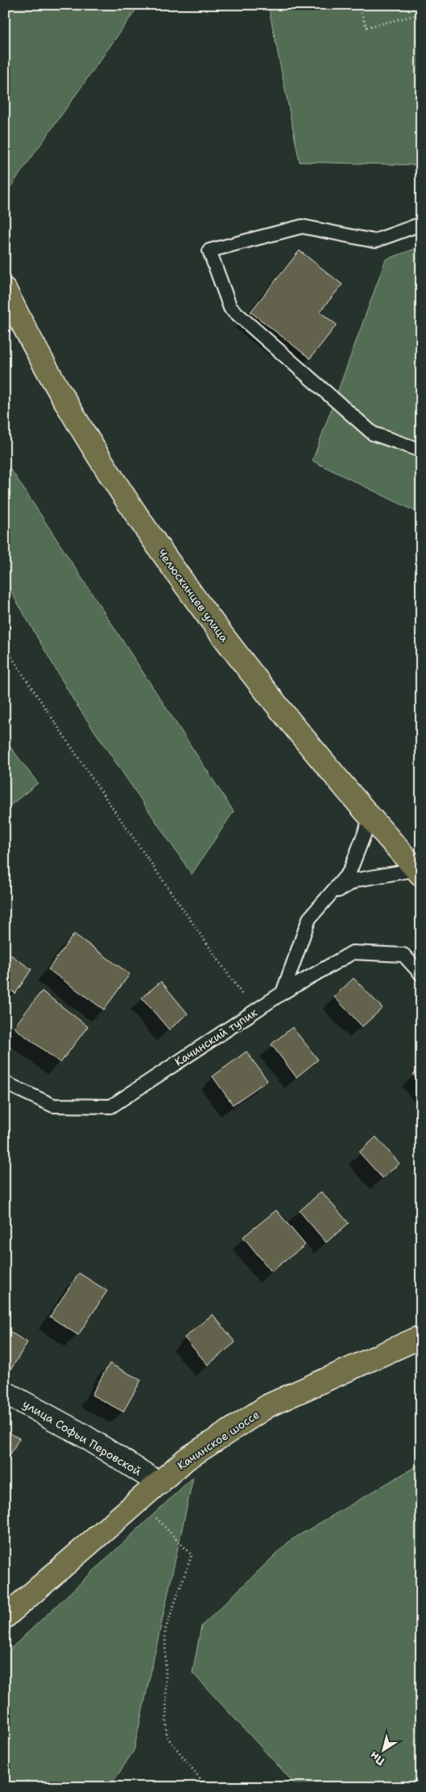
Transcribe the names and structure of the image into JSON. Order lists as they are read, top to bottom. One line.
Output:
{"streets":{"main road":["Челюскинцев улица","Качинское шоссе"],"street":["улица Софьи Перовской"],"lane":["Качинский тупик"]},"crossings":[["улица Софьи Перовской","Качинское шоссе"]],"north":"bottom left"}
